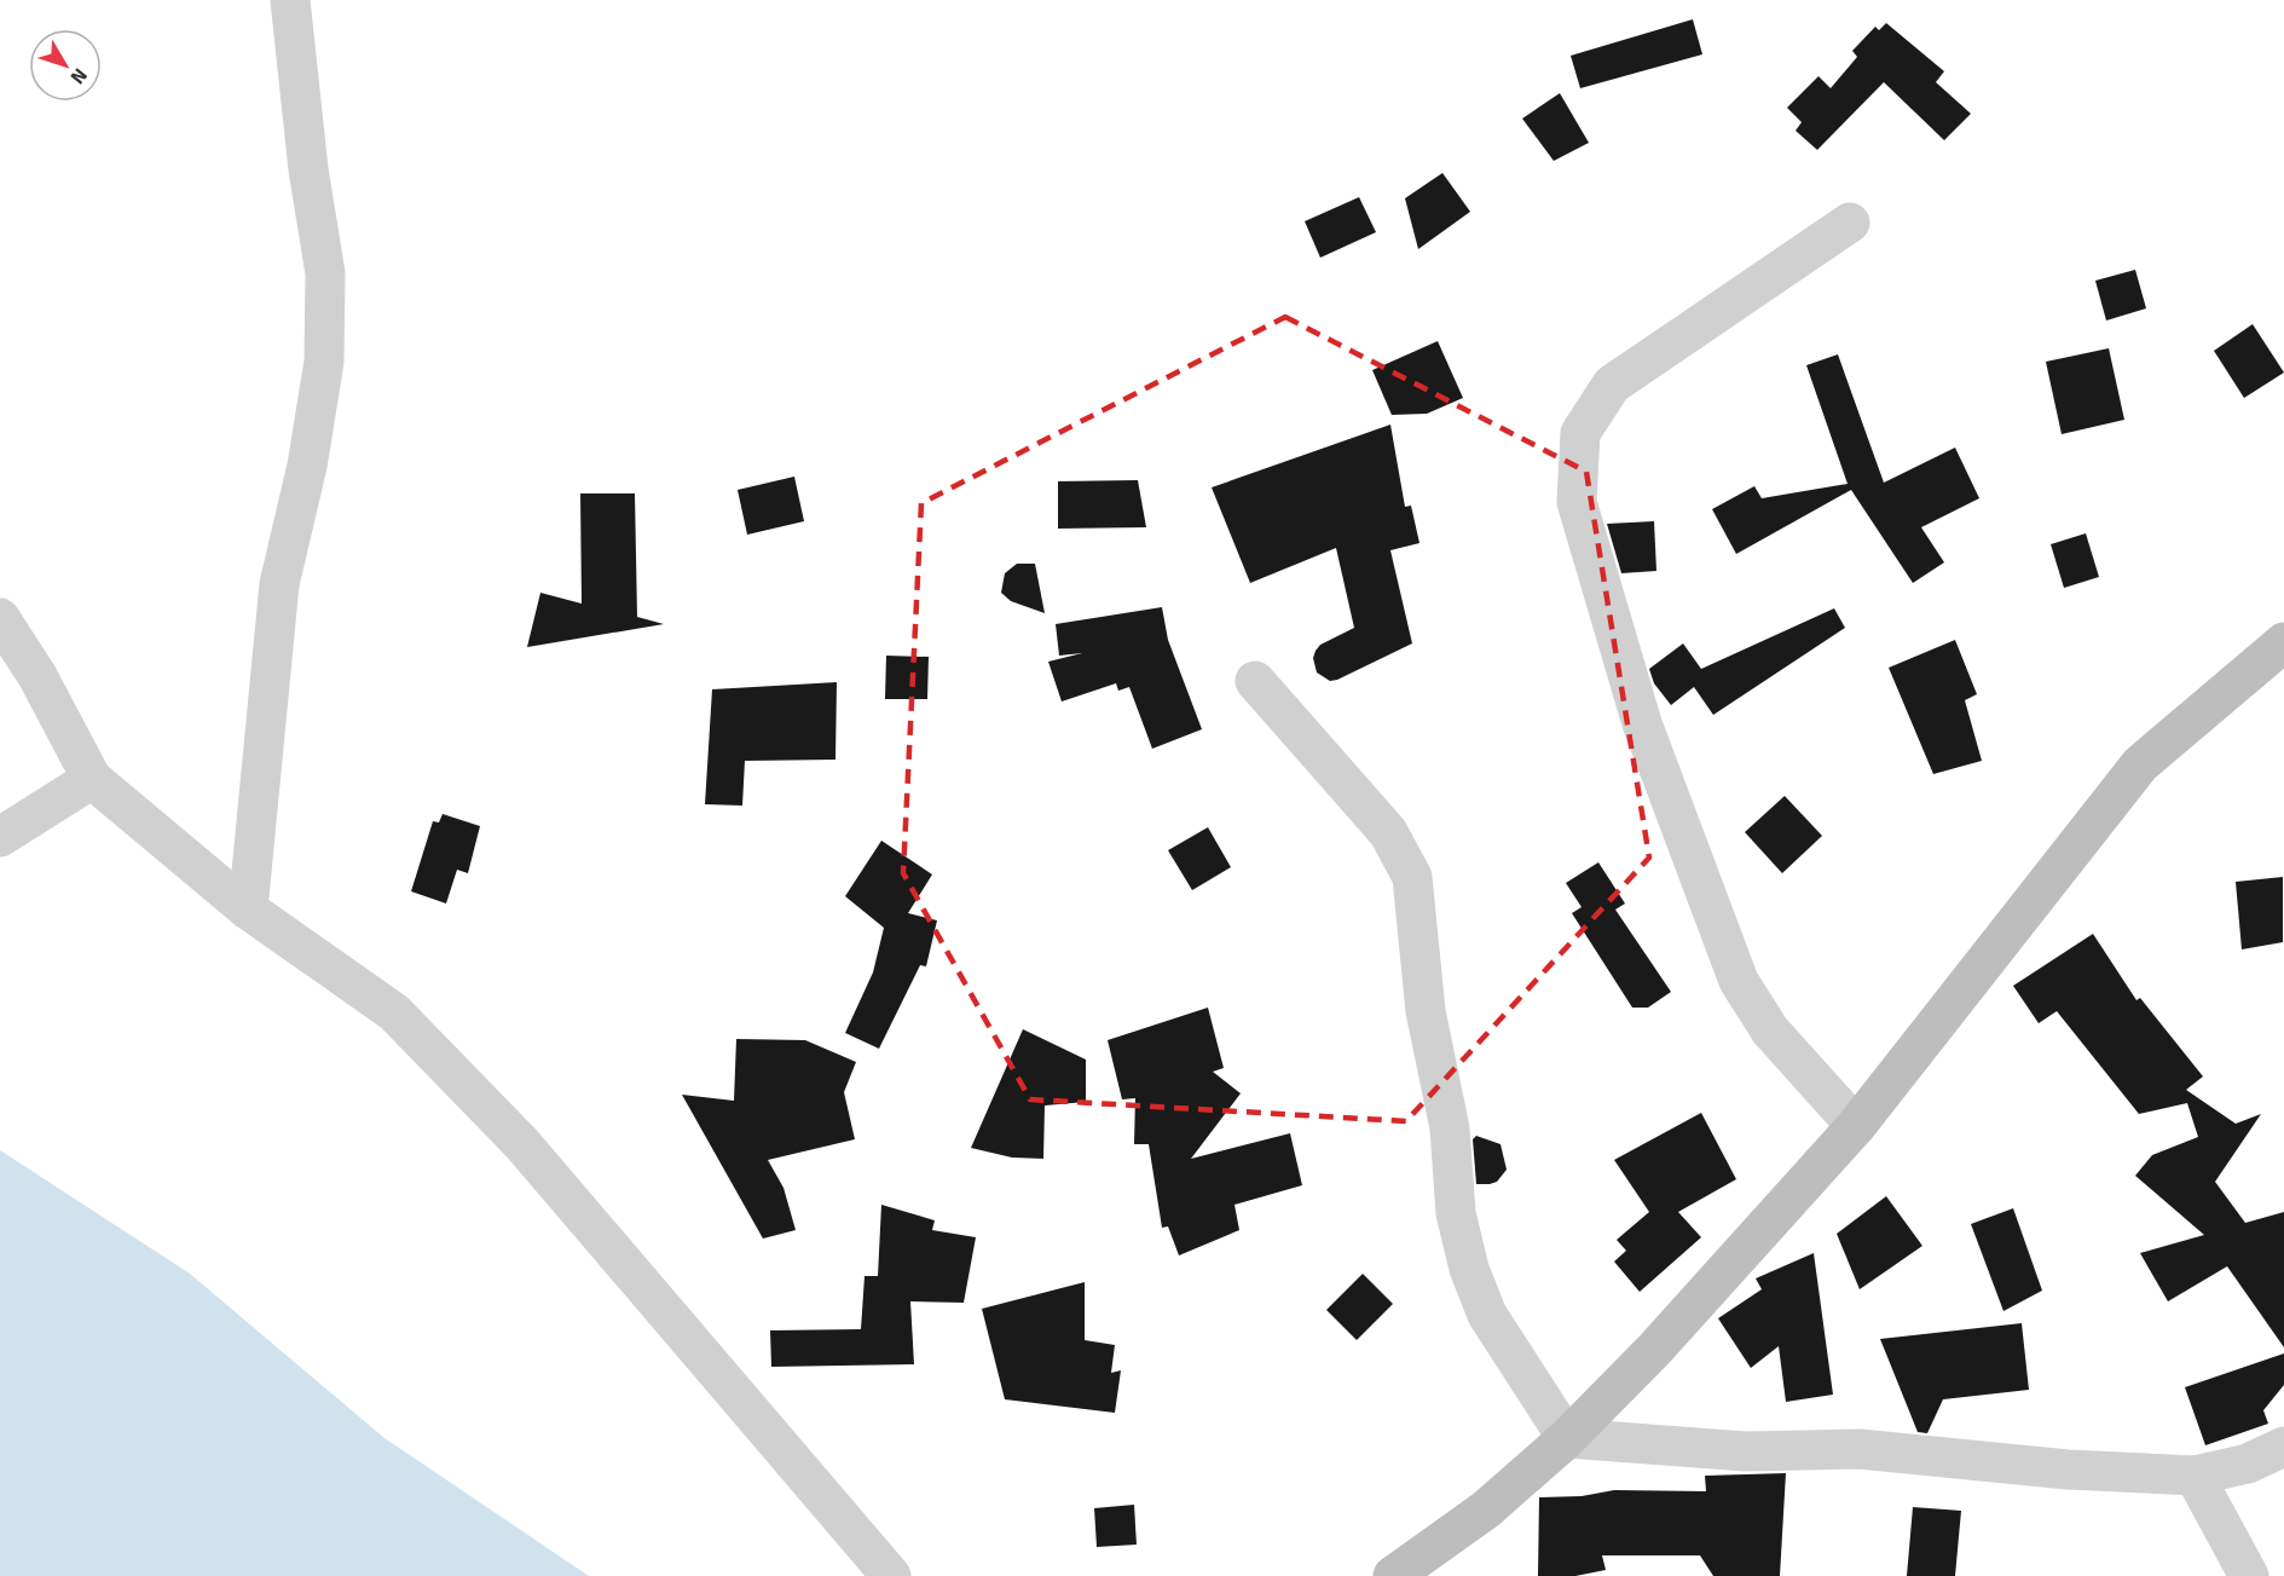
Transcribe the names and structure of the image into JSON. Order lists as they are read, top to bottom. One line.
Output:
{"north":"bottom right"}
